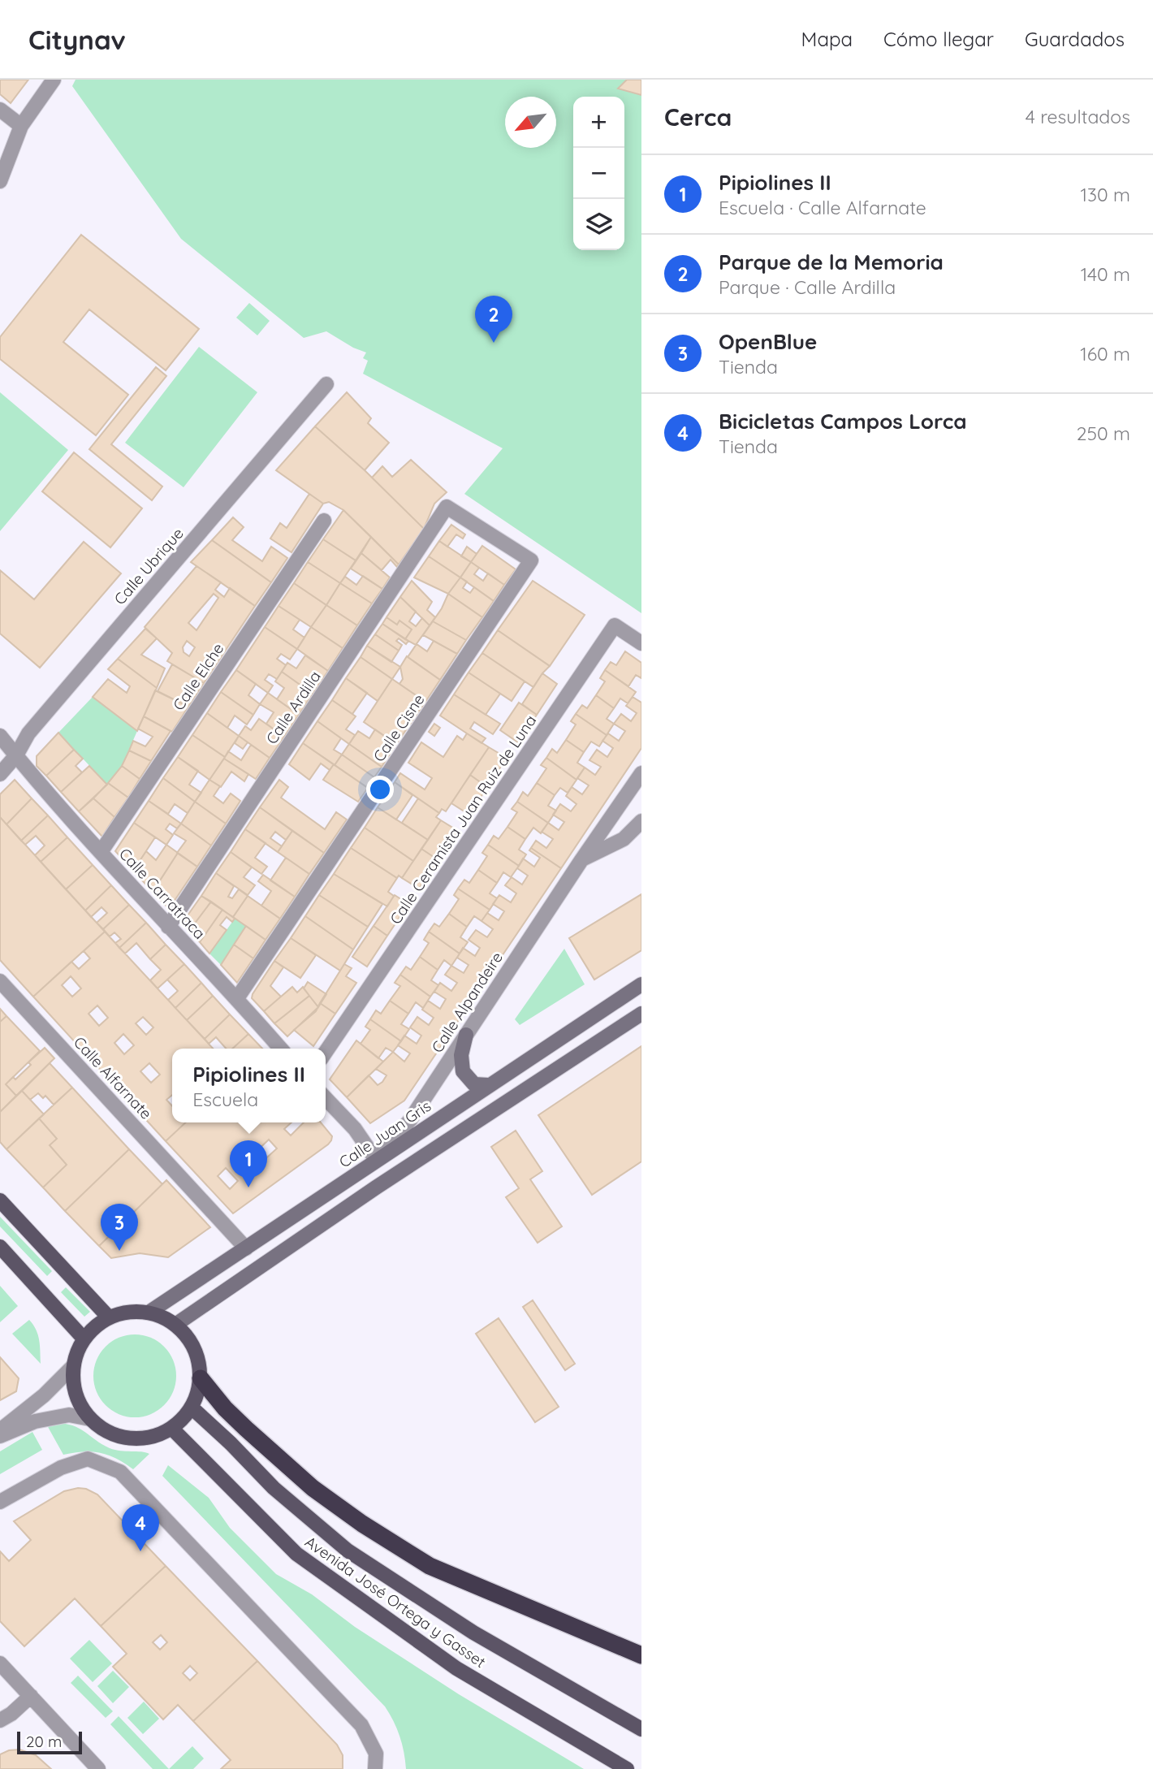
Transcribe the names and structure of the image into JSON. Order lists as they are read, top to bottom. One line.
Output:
{"streets":{"main road":["Calle Juan Gris","Avenida José Ortega y Gasset"],"street":["Calle Ubrique","Calle Elche","Calle Ardilla","Calle Cisne","Calle Ceramista Juan Ruiz de Luna","Calle Carratraca","Calle Alpandeire","Calle Alfarnate"]},"crossings":[["Calle Ubrique","Calle Carratraca"],["Calle Elche","Calle Carratraca"],["Calle Ardilla","Calle Cisne"],["Calle Ardilla","Calle Carratraca"],["Calle Cisne","Calle Carratraca"],["Calle Alpandeire","Calle Juan Gris"],["Calle Alfarnate","Calle Juan Gris"],["Calle Juan Gris","Avenida José Ortega y Gasset"]],"scale_bar":"20 m","north":"bottom left","page":{"header":"Citynav","nav":["Mapa","Cómo llegar","Guardados"],"heading":["Cerca","4 resultados"],"map_buttons":["+","−"],"list":[{"mark":"1","name":"Pipiolines II","note":"Escuela · Calle Alfarnate","value":"130 m"},{"mark":"2","name":"Parque de la Memoria","note":"Parque · Calle Ardilla","value":"140 m"},{"mark":"3","name":"OpenBlue","note":"Tienda","value":"160 m"},{"mark":"4","name":"Bicicletas Campos Lorca","note":"Tienda","value":"250 m"}],"pins":["2","1","3","4"],"popup":["Pipiolines II","Escuela"],"scale":"20 m"}}
